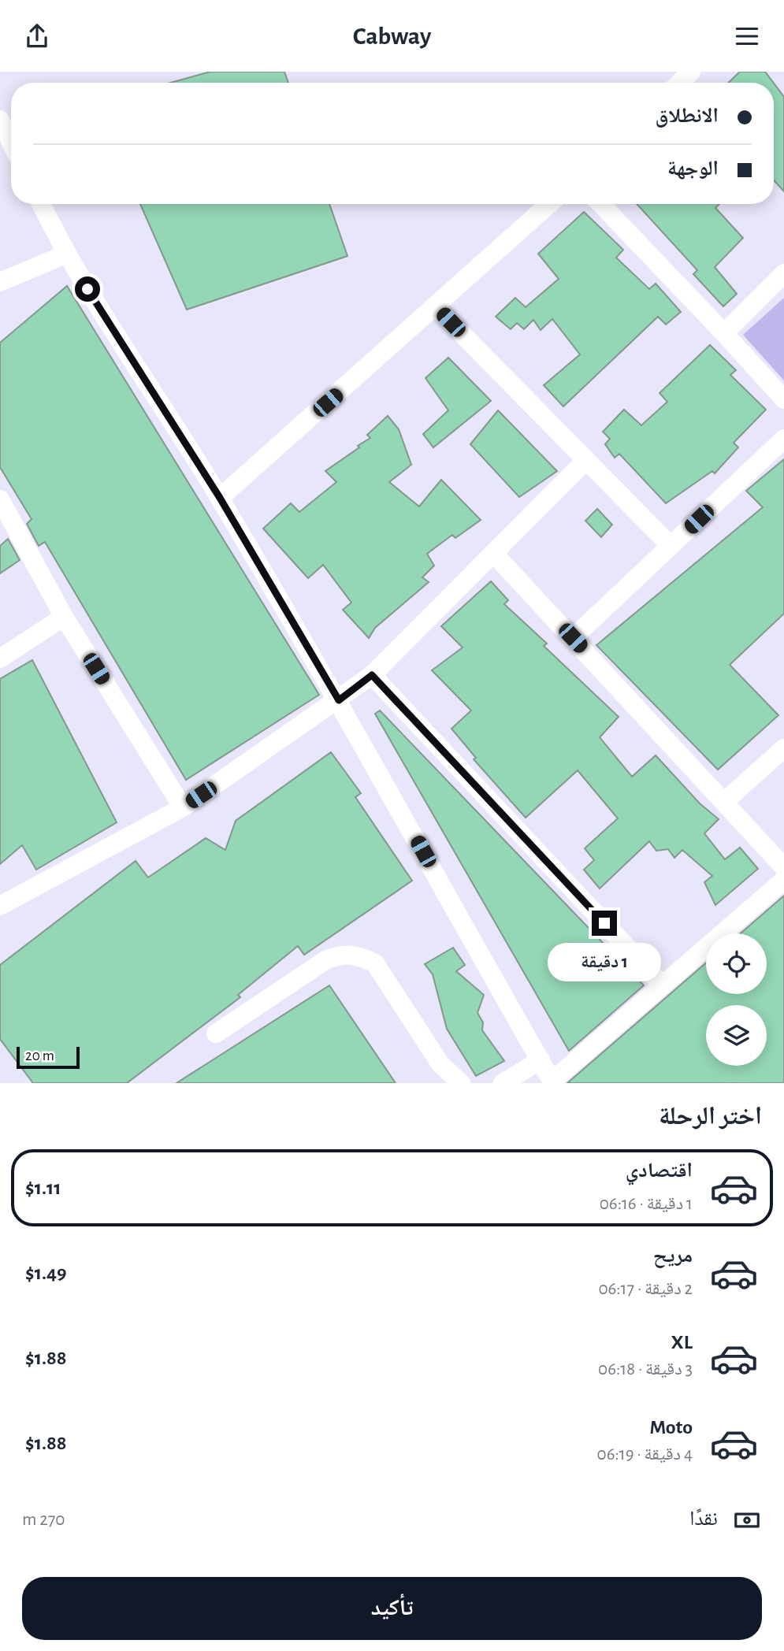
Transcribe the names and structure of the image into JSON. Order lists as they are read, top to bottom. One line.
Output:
{"scale_bar":"20 m","page":{"header":"Cabway","banner":["الانطلاق","الوجهة"],"bubble":"1 دقيقة","scale":"20 m","heading":"اختر الرحلة","list":[{"name":"اقتصادي","note":"1 دقيقة · 06:16","value":"$1.11"},{"name":"مريح","note":"2 دقيقة · 06:17","value":"$1.49"},{"name":"XL","note":"3 دقيقة · 06:18","value":"$1.88"},{"name":"Moto","note":"4 دقيقة · 06:19","value":"$1.88"}],"pay":["نقدًا","270 m"],"buttons":"تأكيد"}}
